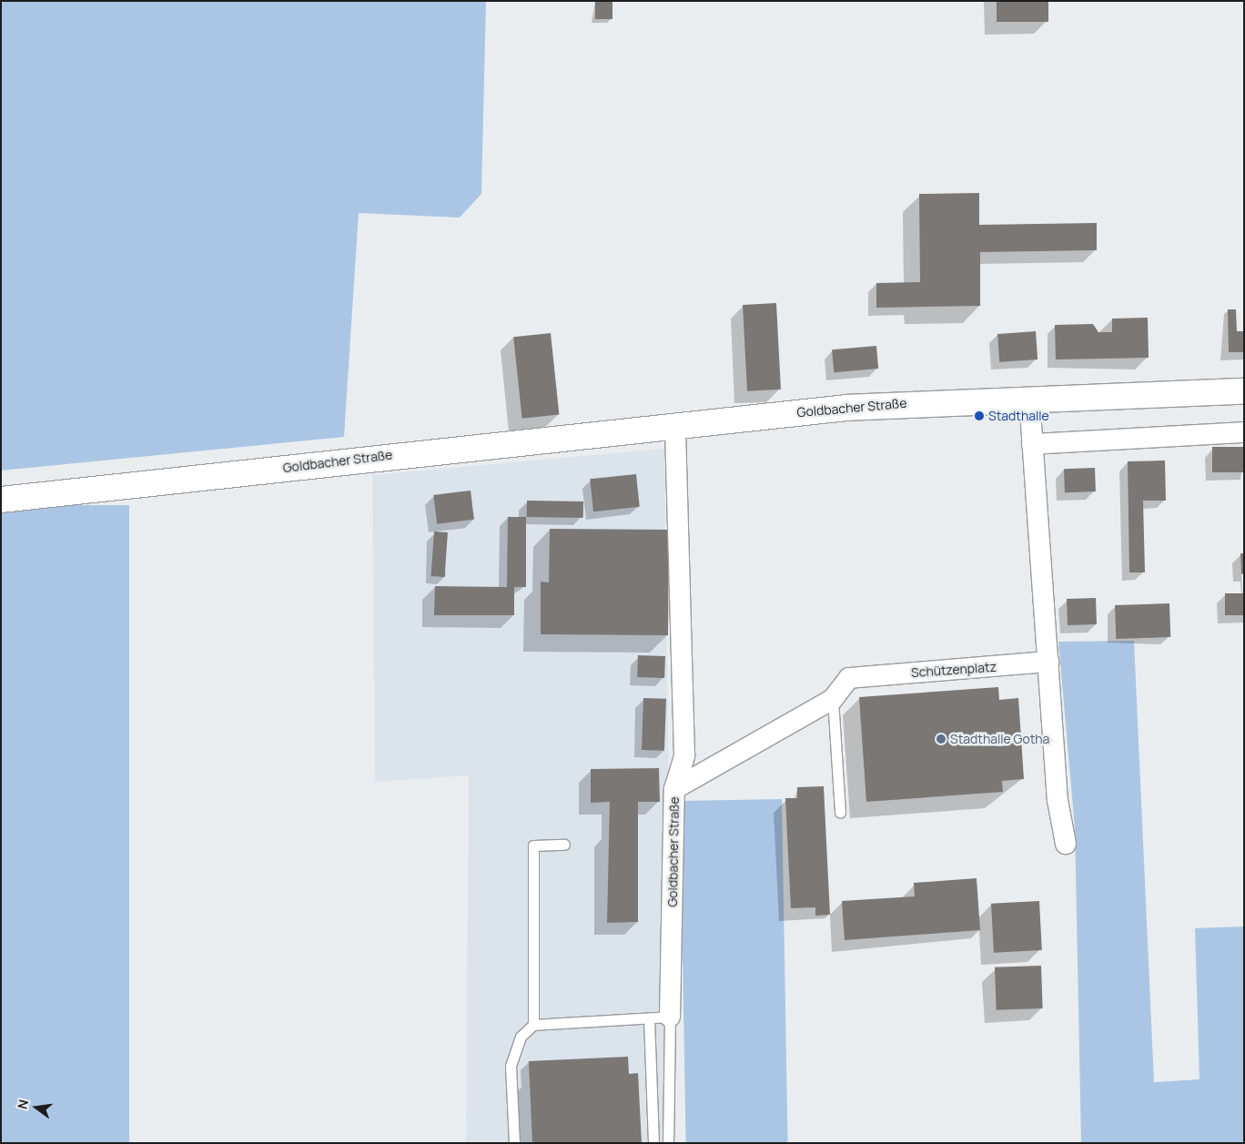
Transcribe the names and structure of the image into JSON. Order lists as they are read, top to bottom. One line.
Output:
{"streets":{"main road":["Goldbacher Straße"],"street":["Schützenplatz"]},"crossings":[["Goldbacher Straße","Schützenplatz"]],"places":["Stadthalle","Stadthalle Gotha"],"north":"left"}
